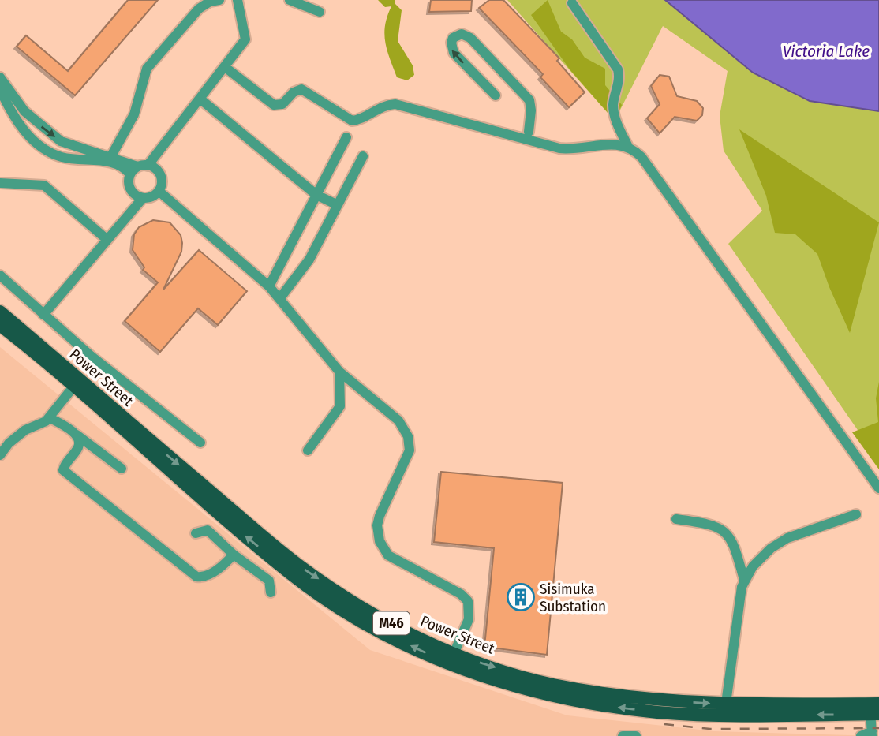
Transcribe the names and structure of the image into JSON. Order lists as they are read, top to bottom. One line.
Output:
{"streets":{"main road":["Power Street","M46"]},"water":["Victoria Lake"],"places":{"building":["Sisimuka Substation"]}}
